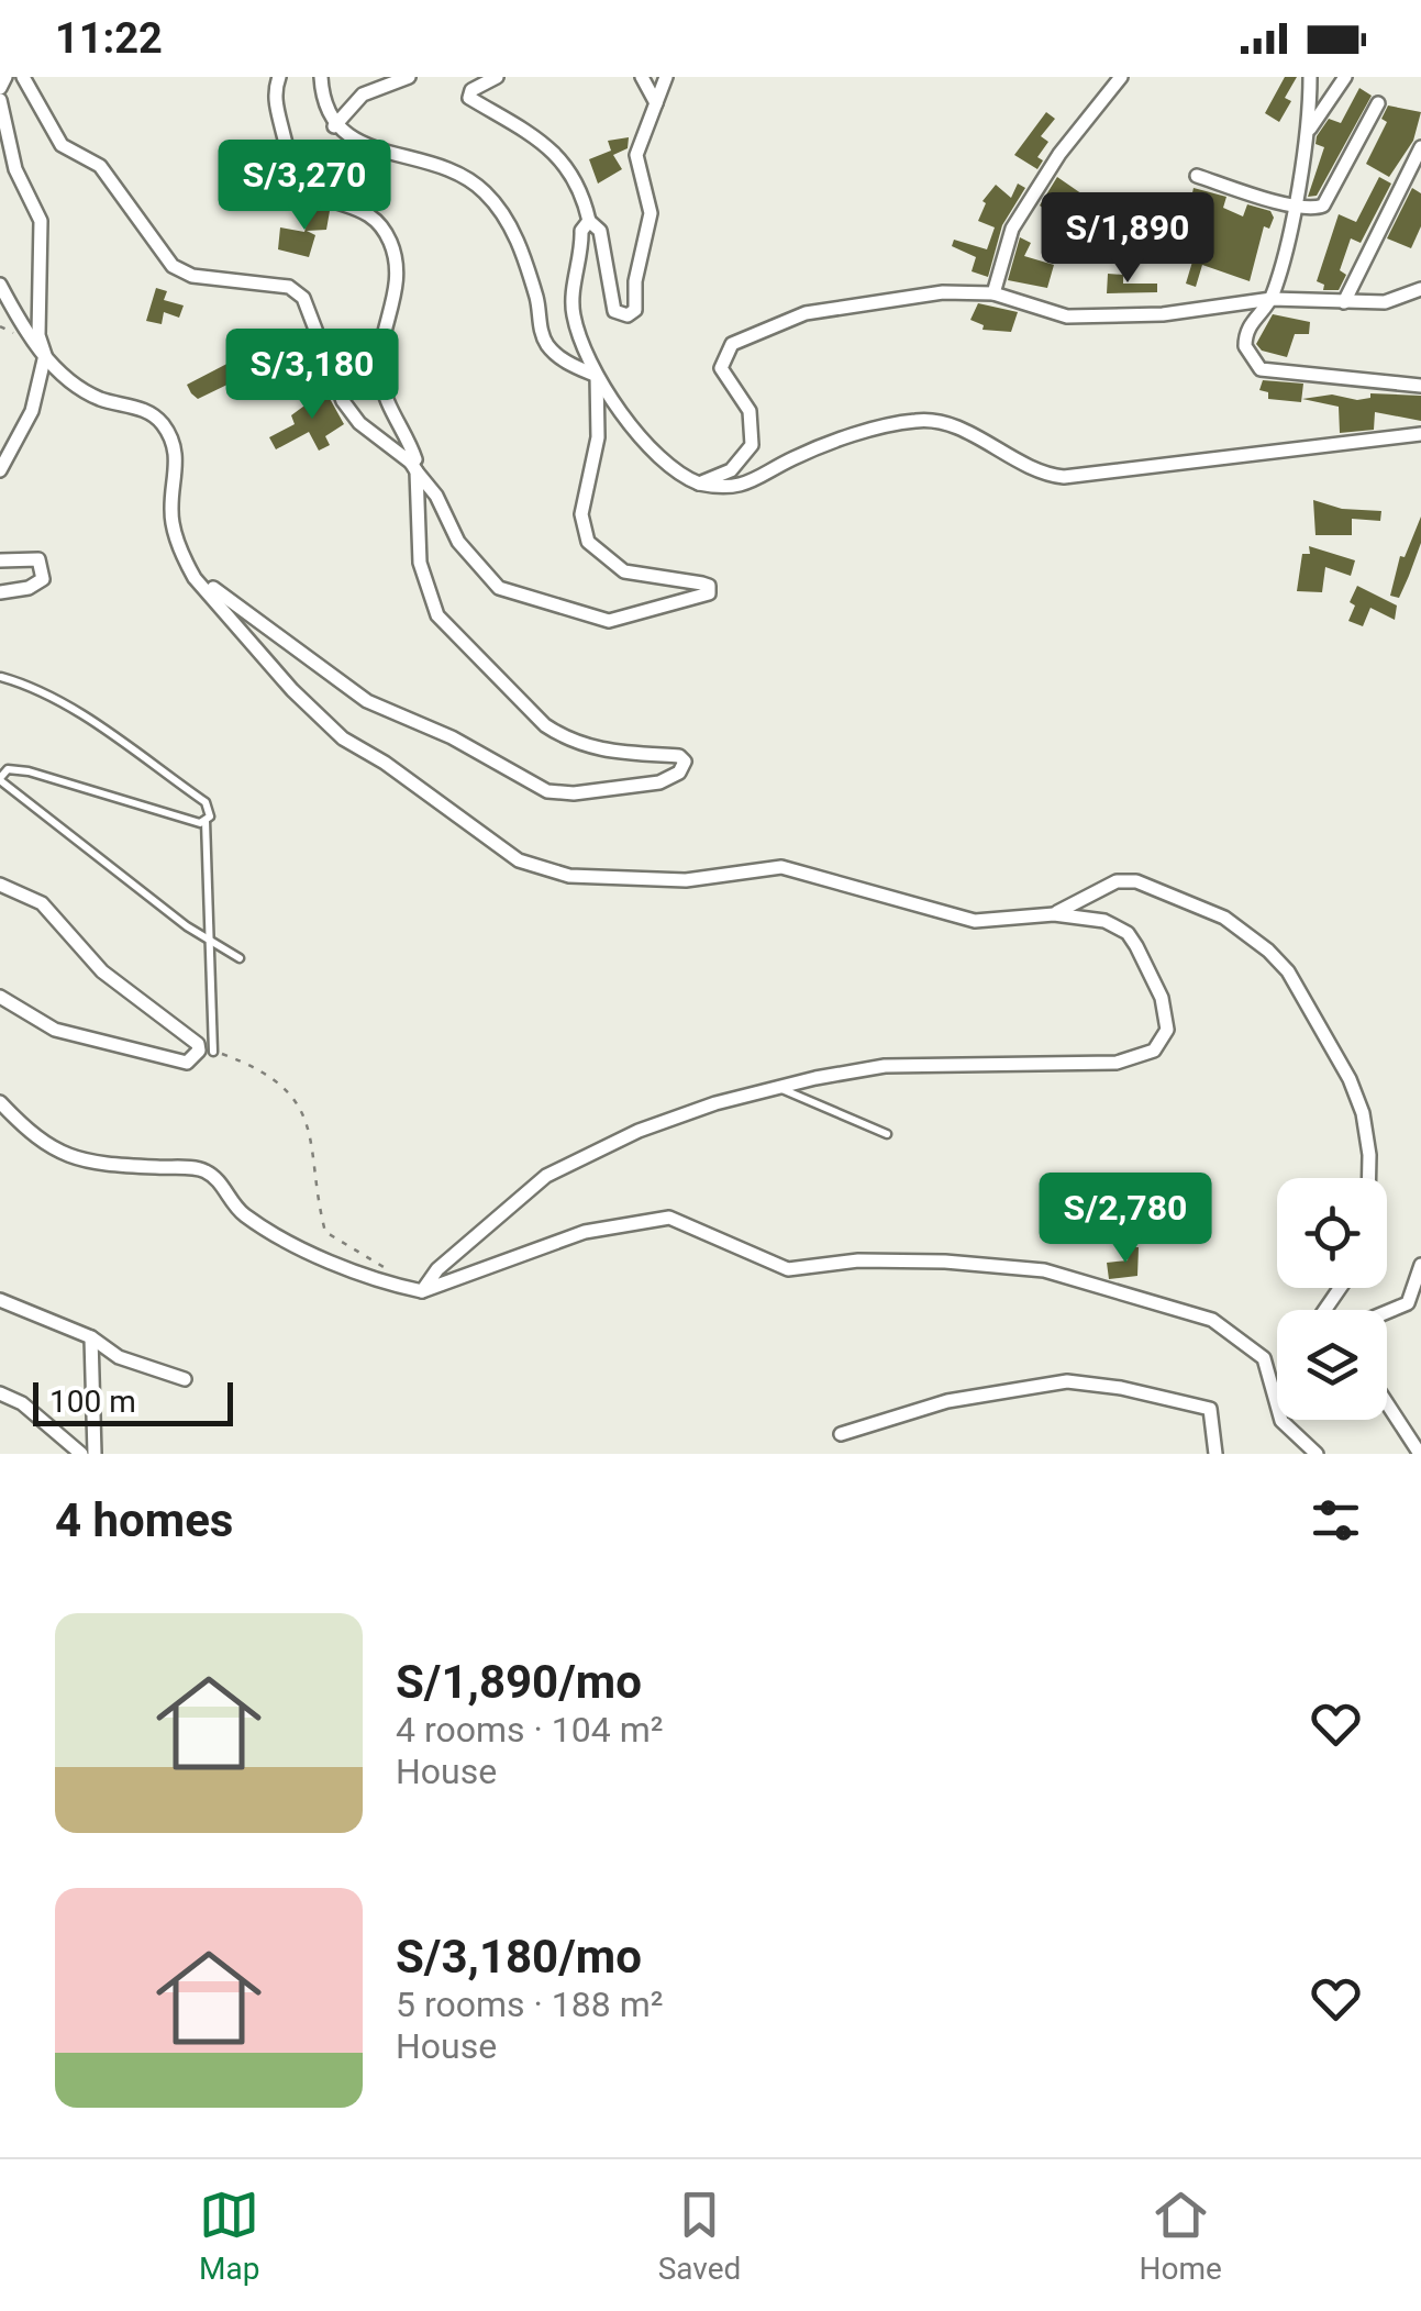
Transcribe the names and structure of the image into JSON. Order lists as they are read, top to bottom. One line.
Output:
{"scale_bar":"100 m","page":{"status":"11:22","price":["S/3,270","S/1,890","S/3,180","S/2,780"],"scale":"100 m","heading":"4 homes","list":[{"name":"S/1,890/mo","note":"4 rooms · 104 m² · House"},{"name":"S/3,180/mo","note":"5 rooms · 188 m² · House"}],"tabs":["Map","Saved","Home"]}}
